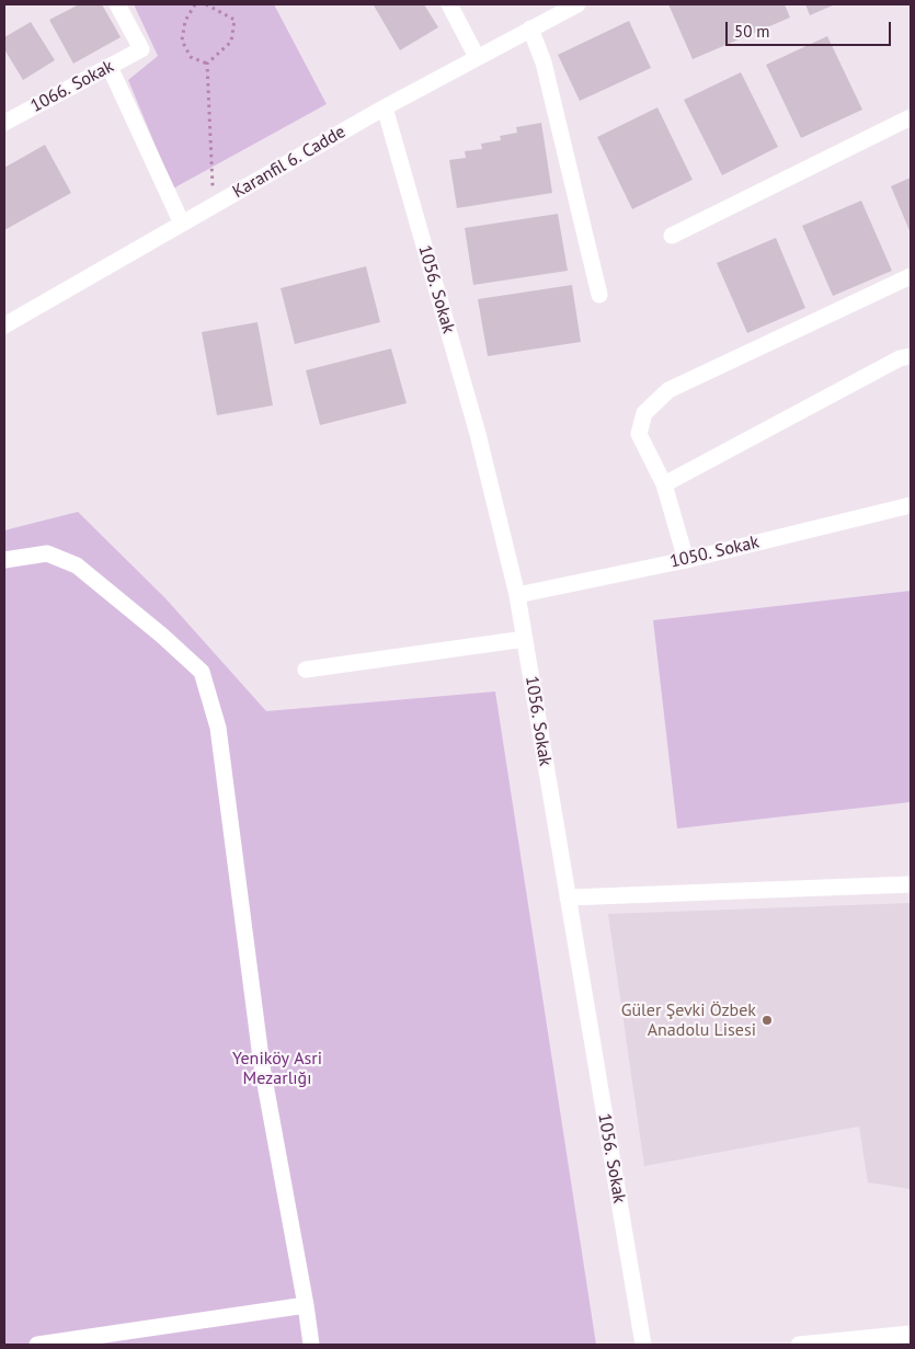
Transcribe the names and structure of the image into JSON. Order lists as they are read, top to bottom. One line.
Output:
{"streets":{"street":["1066. Sokak","Karanfil 6. Cadde","1056. Sokak","1050. Sokak"]},"crossings":[["Karanfil 6. Cadde","1056. Sokak"],["1056. Sokak","1050. Sokak"]],"parks":["Yeniköy Asri Mezarlığı"],"places":["Güler Şevki Özbek Anadolu Lisesi"],"scale_bar":"50 m"}
